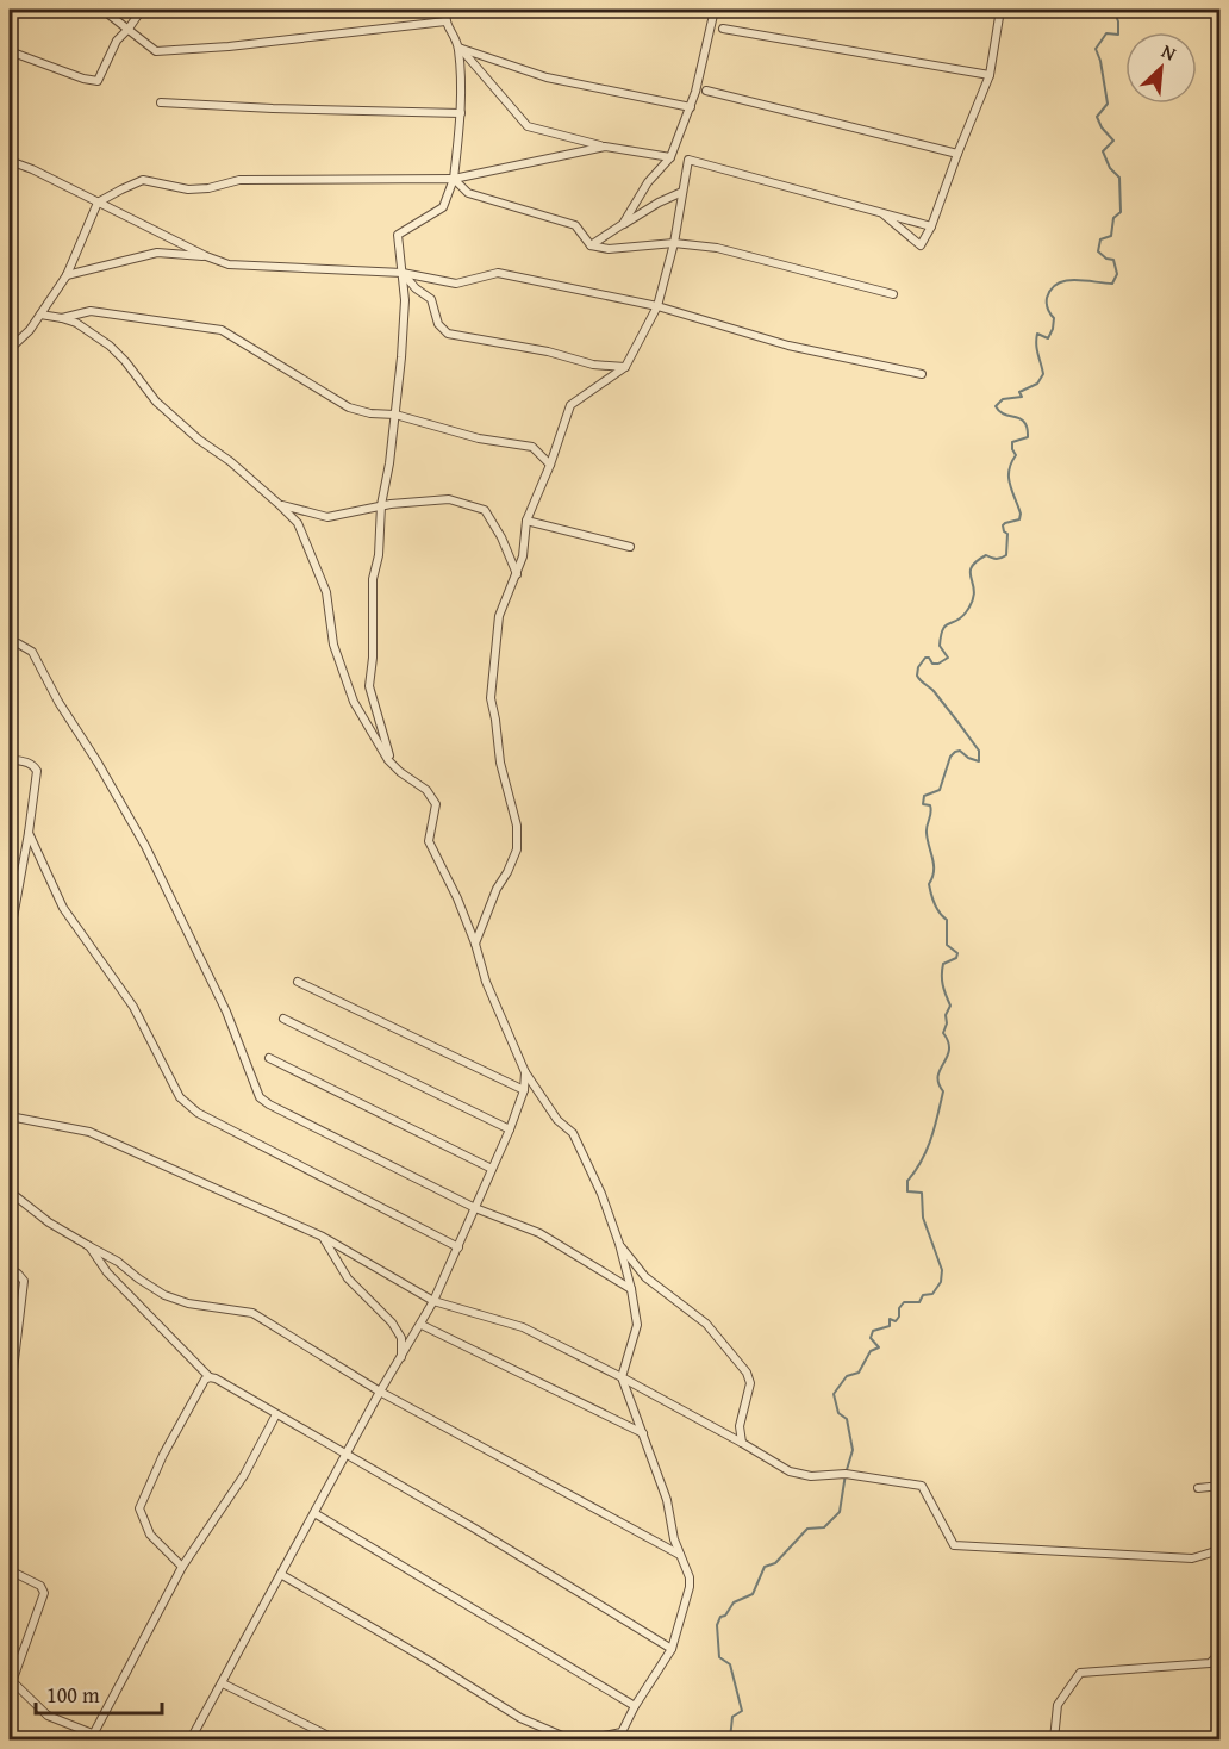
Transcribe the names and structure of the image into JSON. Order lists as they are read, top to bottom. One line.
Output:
{"scale_bar":"100 m","north":"top right"}
